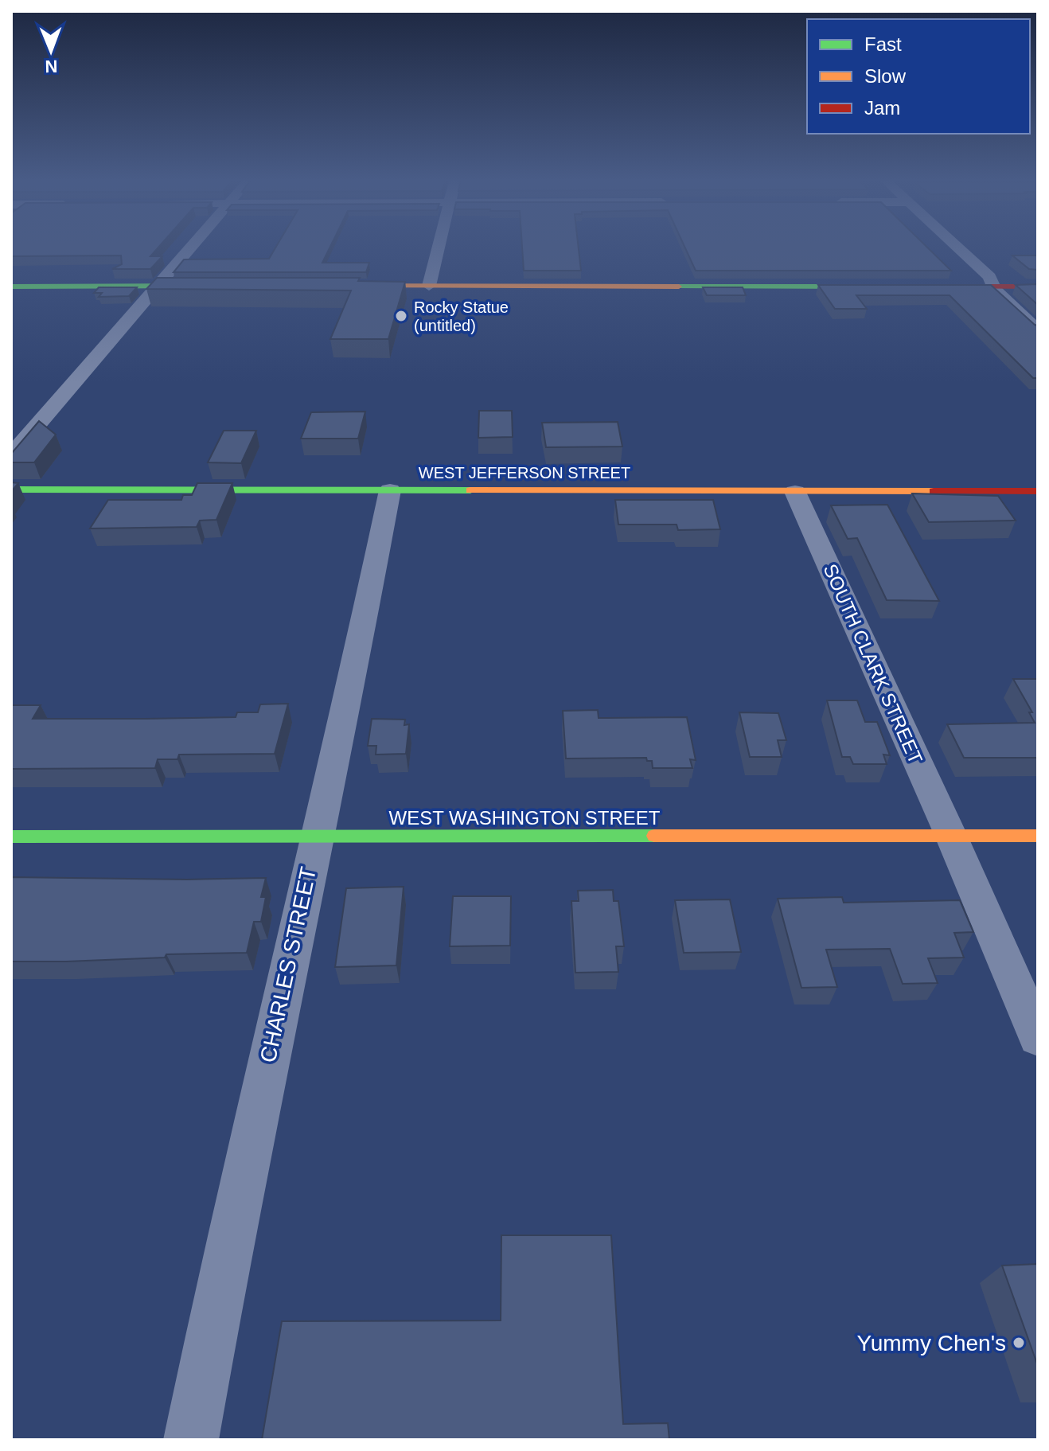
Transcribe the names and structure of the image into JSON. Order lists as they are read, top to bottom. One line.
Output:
{"streets":{"street":["WEST JEFFERSON STREET","SOUTH CLARK STREET","WEST WASHINGTON STREET","CHARLES STREET"]},"crossings":[["WEST JEFFERSON STREET","SOUTH CLARK STREET"],["WEST JEFFERSON STREET","CHARLES STREET"],["SOUTH CLARK STREET","WEST WASHINGTON STREET"],["WEST WASHINGTON STREET","CHARLES STREET"]],"places":["Rocky Statue (untitled)","Yummy Chen's"],"legend":["Fast","Slow","Jam"],"north":"bottom"}
